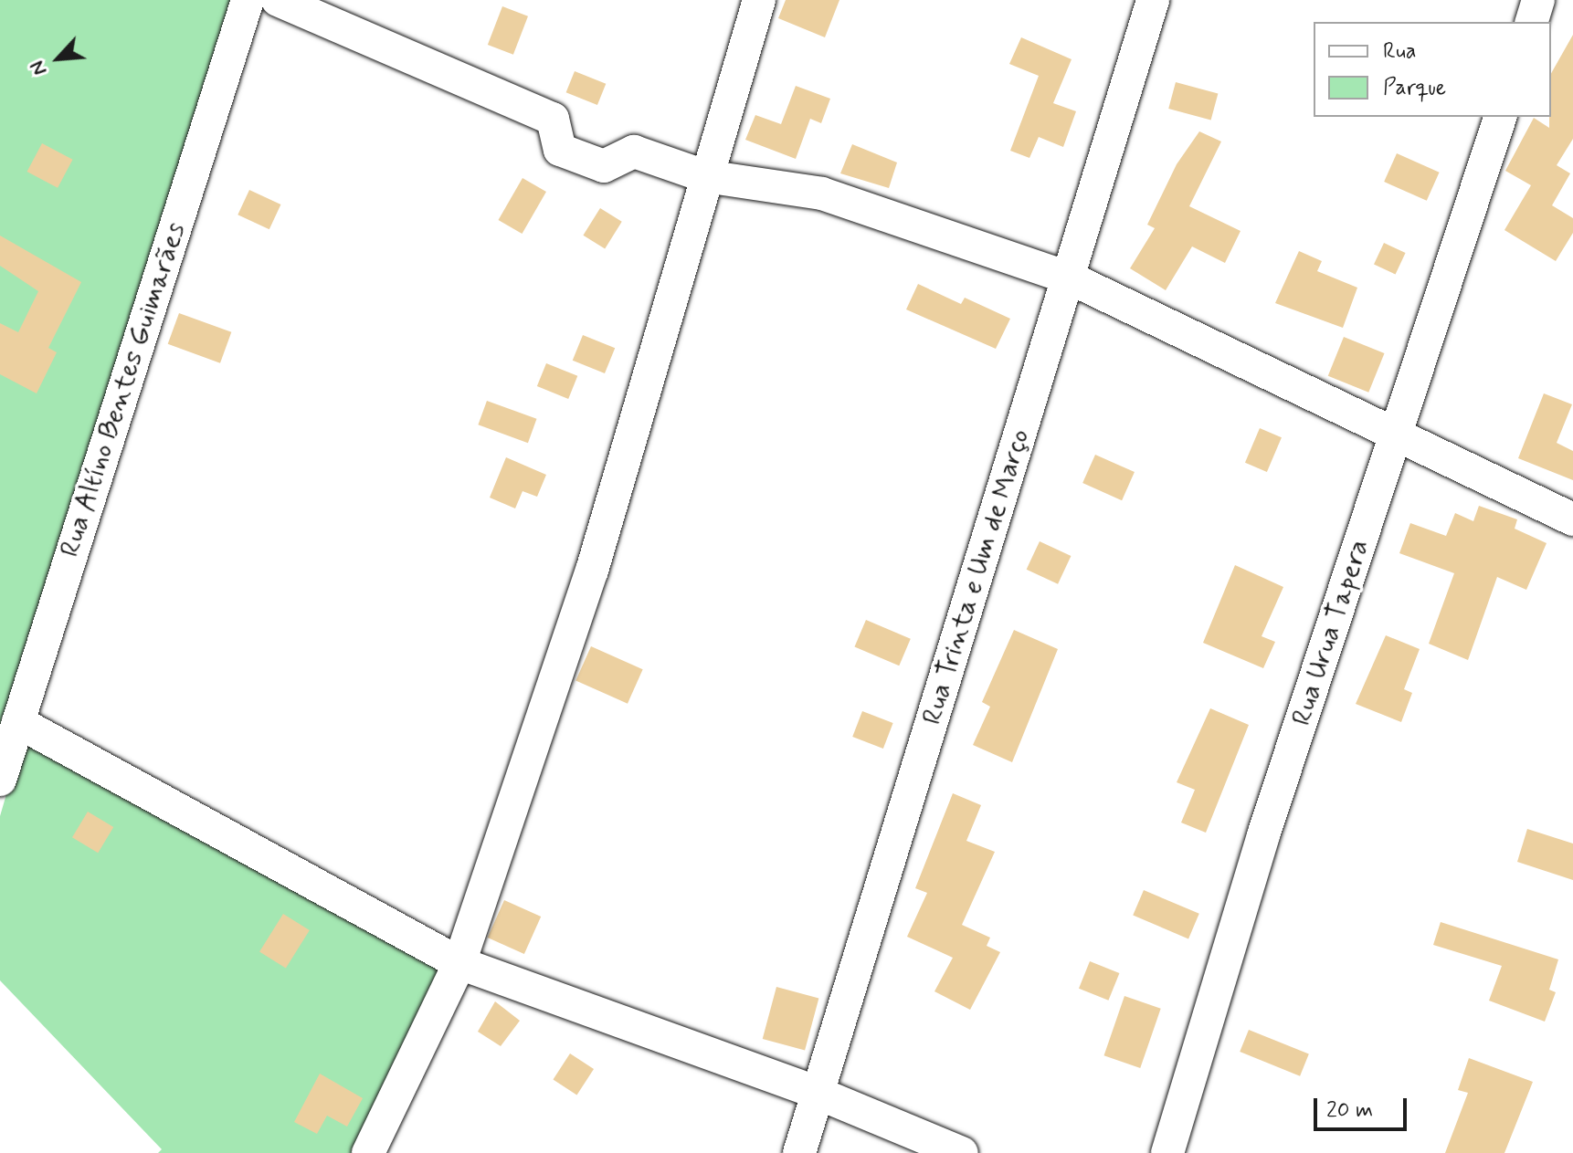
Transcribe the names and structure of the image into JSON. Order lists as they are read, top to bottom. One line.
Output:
{"streets":{"street":["Rua Altíno Bentes Guimarães","Rua Trinta e Um de Março","Rua Urua Tapera"]},"legend":["Rua","Parque"],"scale_bar":"20 m","north":"bottom left"}
